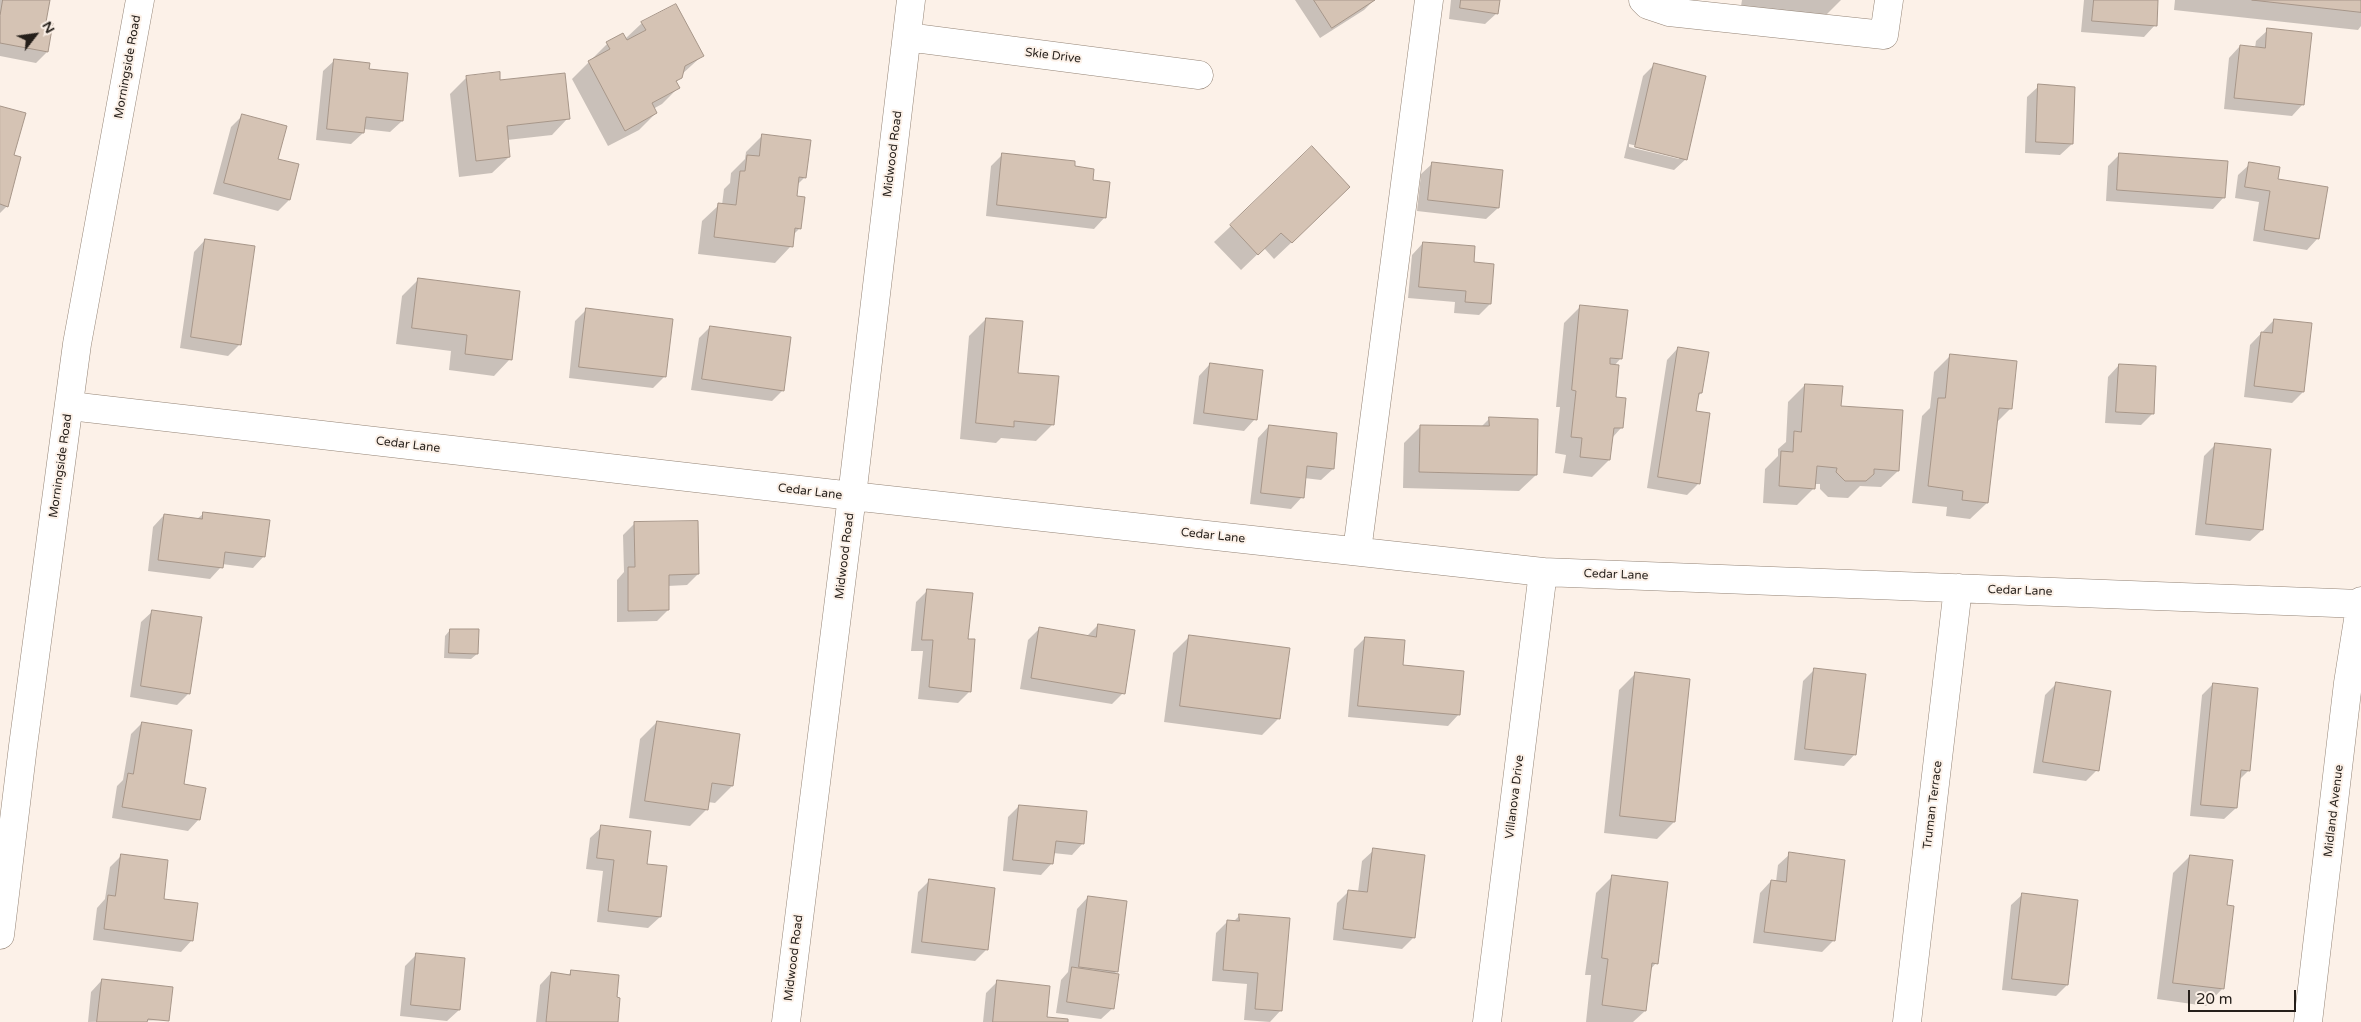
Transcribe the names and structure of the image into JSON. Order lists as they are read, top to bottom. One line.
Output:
{"streets":{"street":["Skie Drive","Morningside Road","Midwood Road","Cedar Lane","Villanova Drive","Truman Terrace","Midland Avenue"]},"crossings":[["Skie Drive","Midwood Road"],["Morningside Road","Cedar Lane"],["Midwood Road","Cedar Lane"],["Cedar Lane","Villanova Drive"],["Cedar Lane","Truman Terrace"],["Cedar Lane","Midland Avenue"]],"scale_bar":"20 m","north":"top right"}
